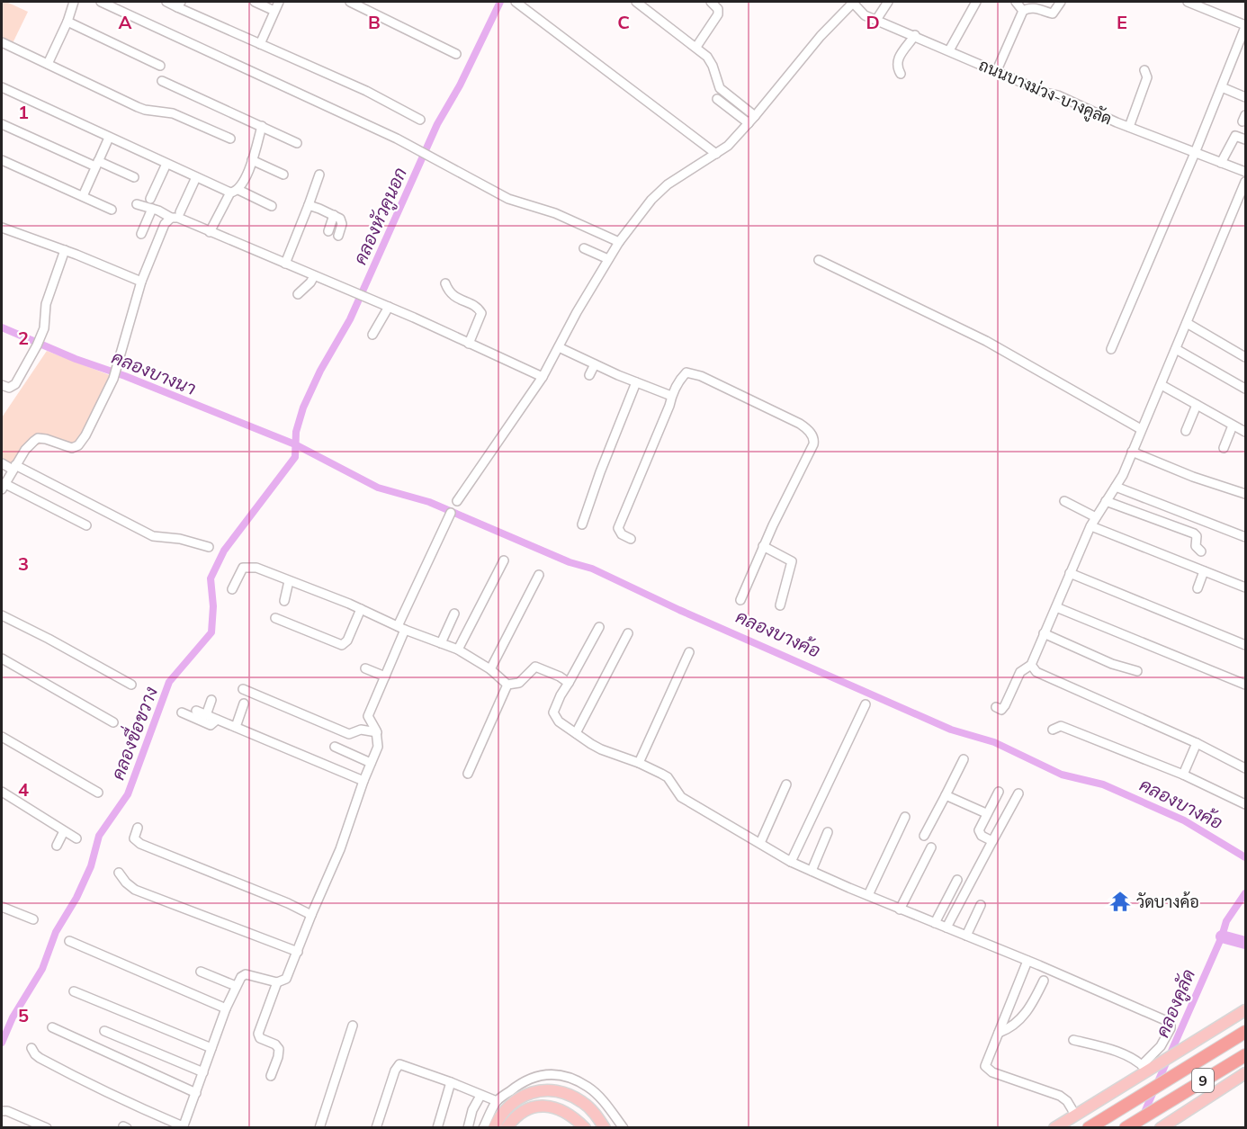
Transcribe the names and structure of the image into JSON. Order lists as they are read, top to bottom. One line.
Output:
{"streets":{"highway":["9"],"street":["ถนนบางม่วง-บางคูลัด"]},"water":["คลองหัวคูนอก","คลองบางนา","คลองบางค้อ","คลองขื่อขวาง","คลองคูลัด"],"places":{"temple":["วัดบางค้อ"]},"grid":{"columns":["A","B","C","D","E"],"rows":["1","2","3","4","5"]}}
